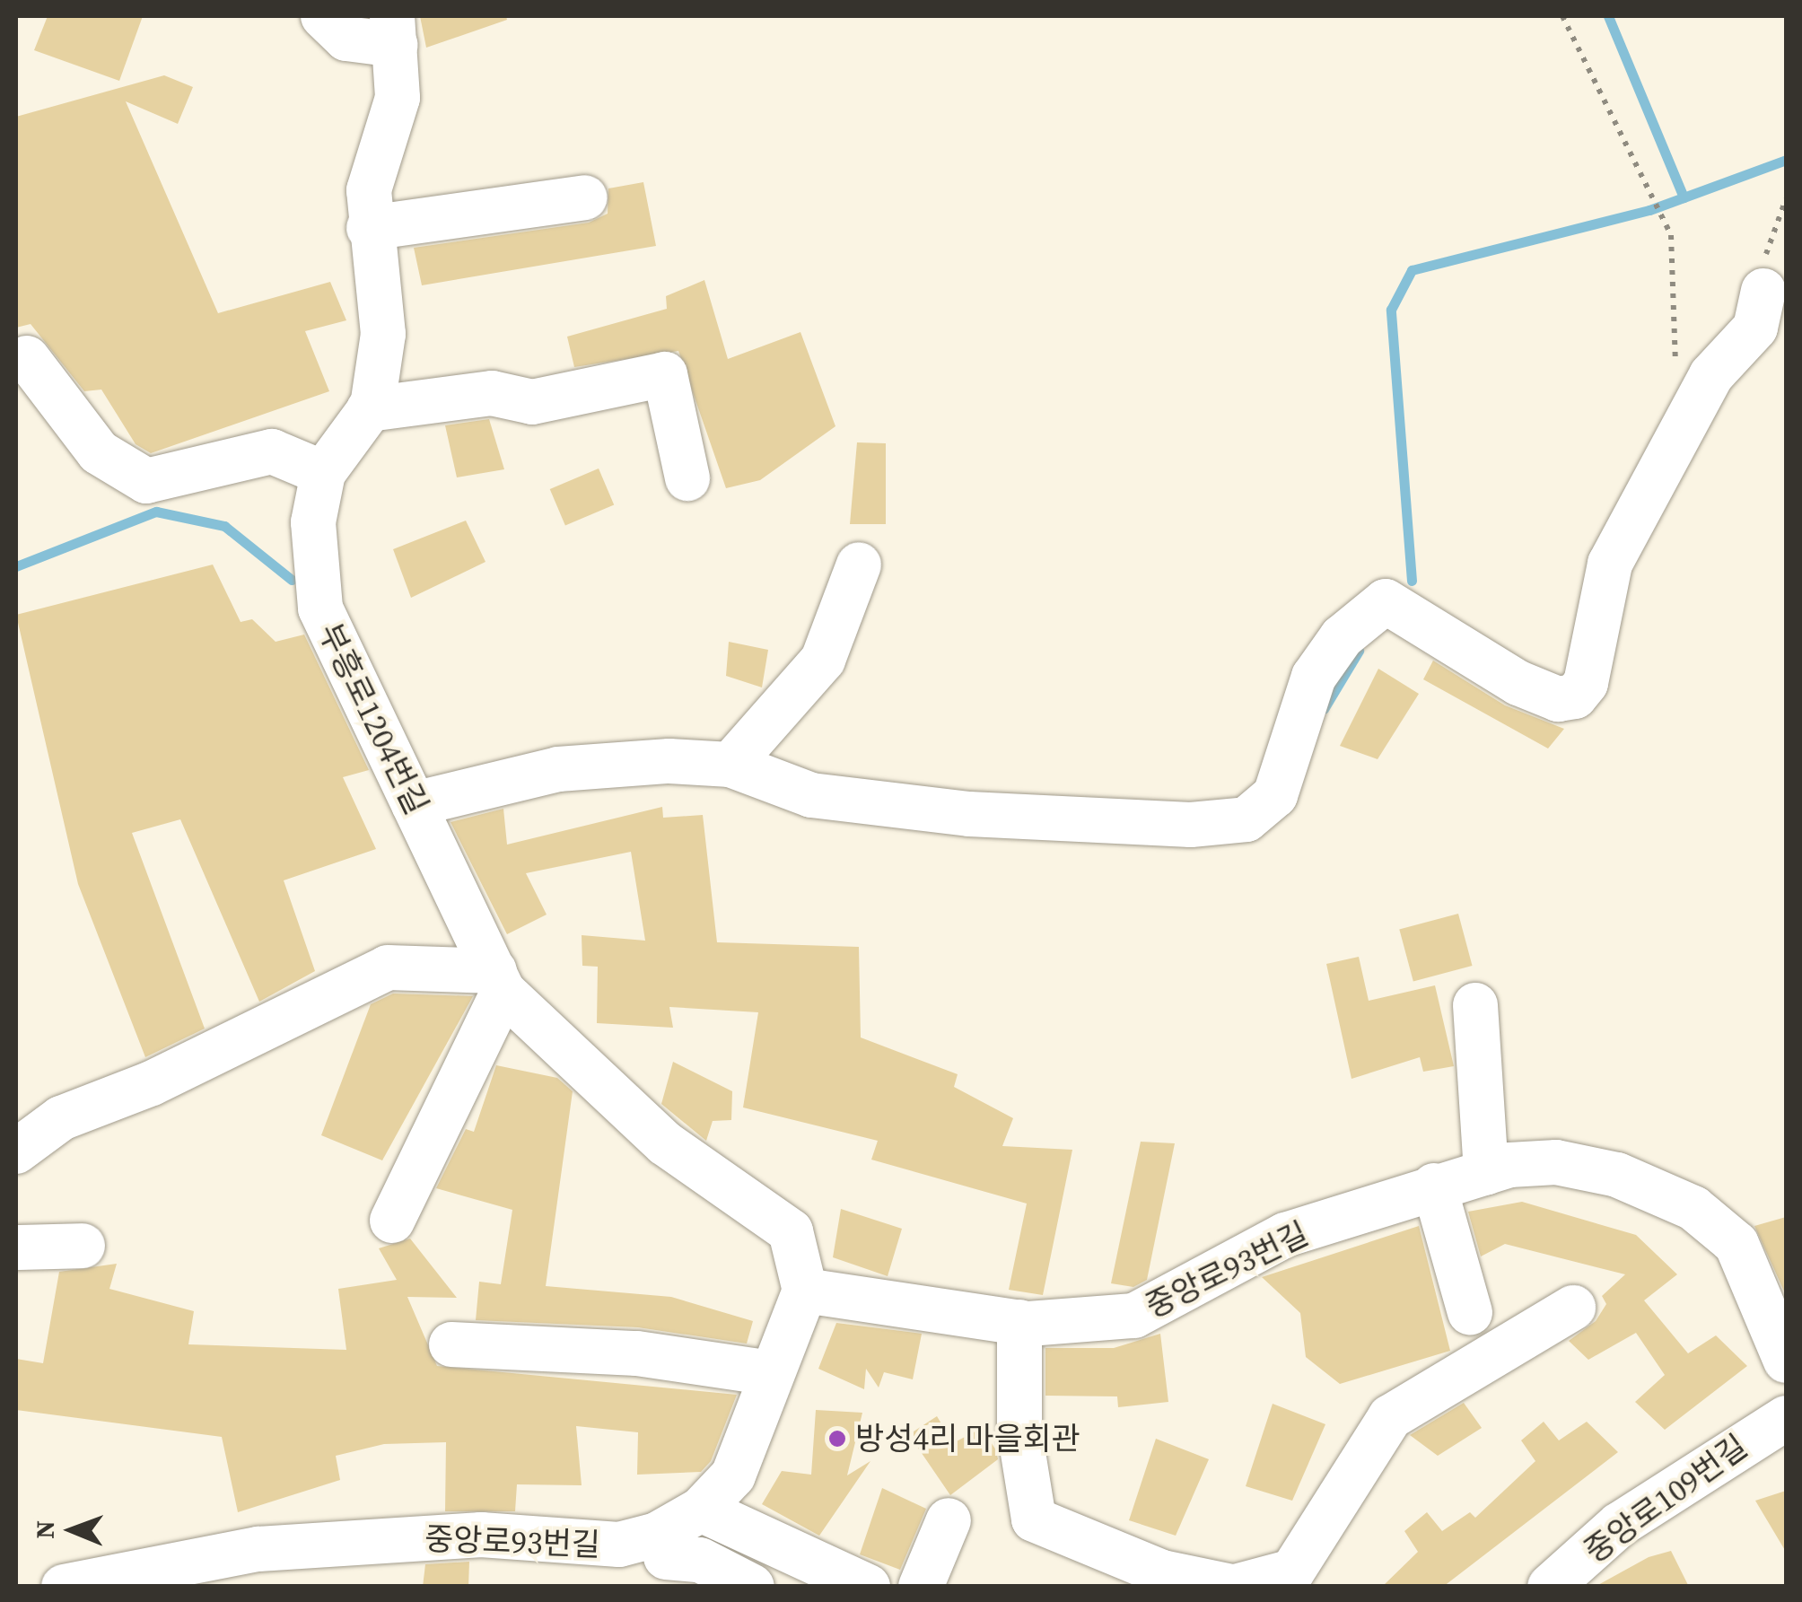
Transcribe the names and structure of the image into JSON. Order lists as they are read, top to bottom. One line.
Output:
{"streets":{"street":["부흥로1204번길","중앙로93번길","중앙로109번길"]},"crossings":[["부흥로1204번길","중앙로93번길"]],"places":["방성4리 마을회관"],"north":"left"}
